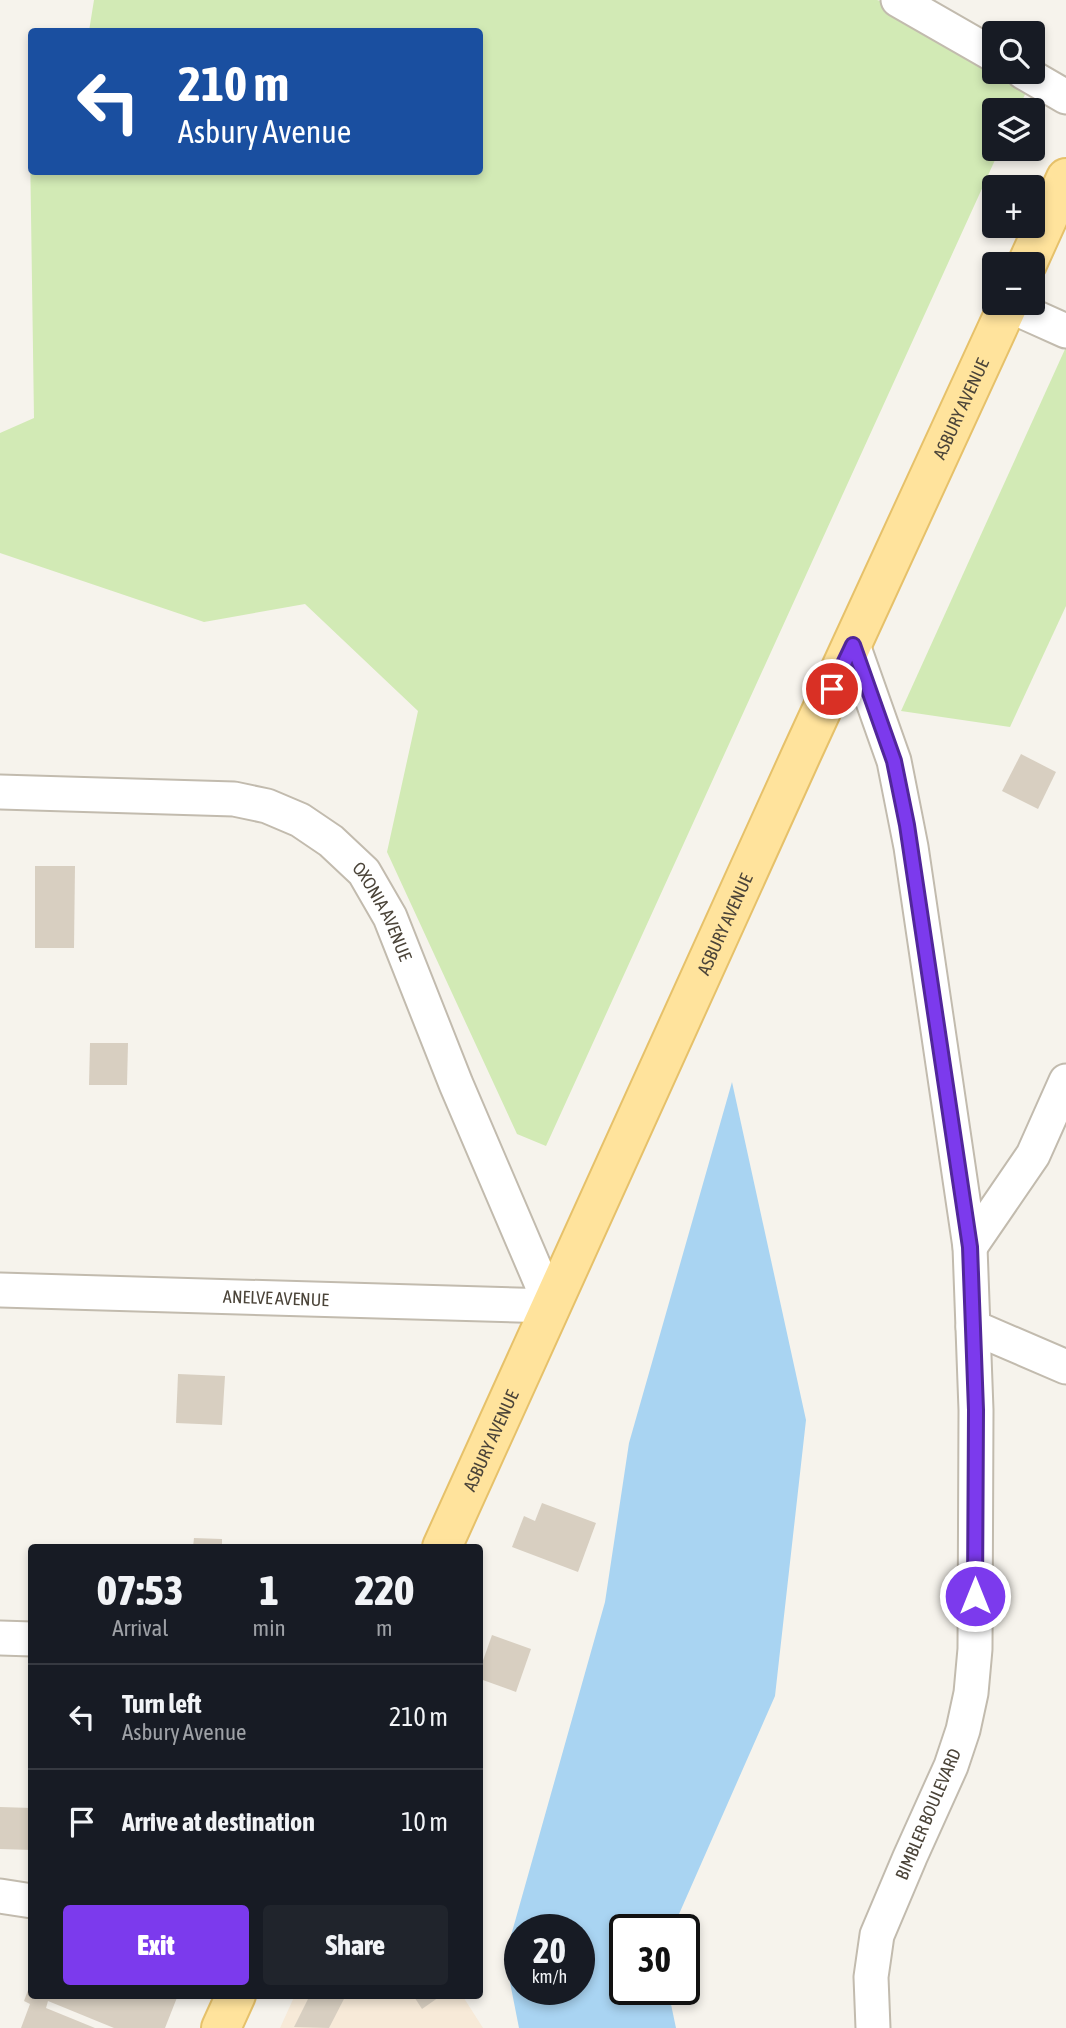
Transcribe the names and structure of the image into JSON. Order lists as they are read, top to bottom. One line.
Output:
{"streets":{"main road":["ASBURY AVENUE"],"street":["OXONIA AVENUE","ANELVE AVENUE","BIMBLER BOULEVARD"]},"crossings":[["ASBURY AVENUE","OXONIA AVENUE"],["ASBURY AVENUE","ANELVE AVENUE"],["ASBURY AVENUE","BIMBLER BOULEVARD"],["OXONIA AVENUE","ANELVE AVENUE"]],"page":{"map_buttons":["+","−"],"turn":["210 m","Asbury Avenue"],"eta":["07:53","Arrival","1","min","220","m"],"list":[{"name":"Turn left","note":"Asbury Avenue","value":"210 m"},{"name":"Arrive at destination","value":"10 m"}],"buttons":["Exit","Share"],"speed":"20 km/h","limit":"30"}}
